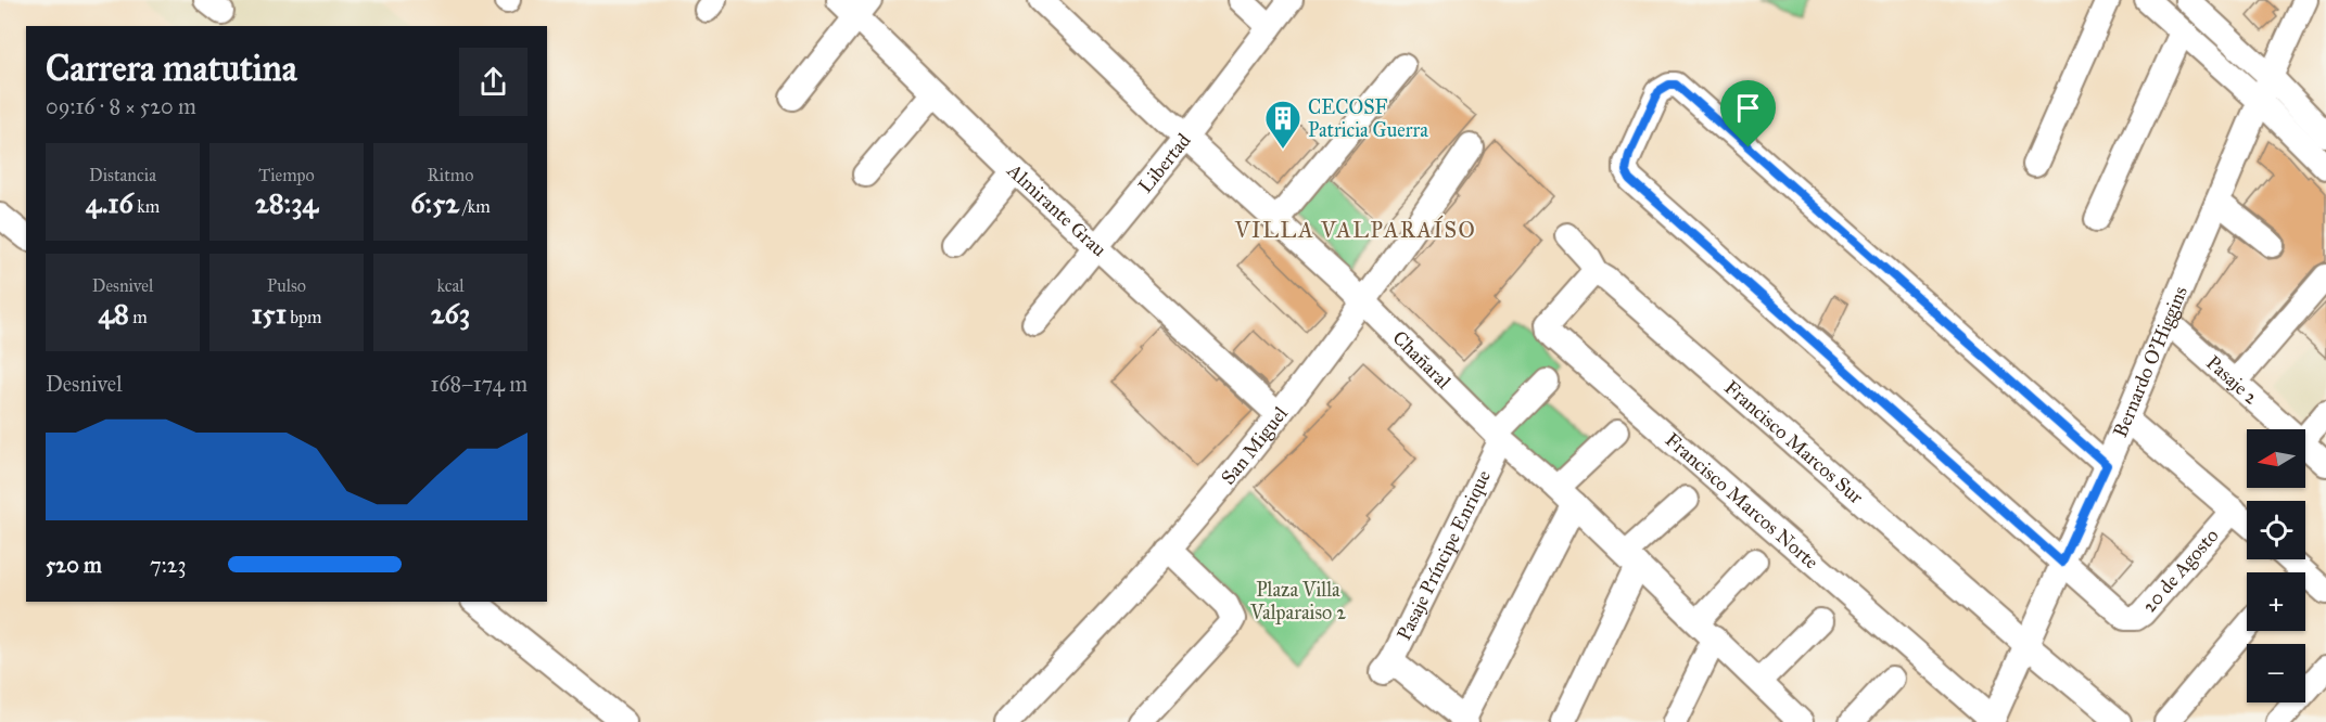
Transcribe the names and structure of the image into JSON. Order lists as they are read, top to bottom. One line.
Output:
{"streets":{"street":["Libertad","Almirante Grau","Chañaral","Bernardo O'Higgins","Pasaje 2","Francisco Marcos Sur","San Miguel","Francisco Marcos Norte","Pasaje Príncipe Enrique","20 de Agosto"]},"crossings":[["Libertad","Almirante Grau"],["Libertad","Chañaral"],["Almirante Grau","San Miguel"],["Chañaral","San Miguel"],["Chañaral","Pasaje Príncipe Enrique"],["Bernardo O'Higgins","Pasaje 2"],["Bernardo O'Higgins","Francisco Marcos Sur"],["Bernardo O'Higgins","Francisco Marcos Norte"],["Bernardo O'Higgins","20 de Agosto"],["Francisco Marcos Sur","Francisco Marcos Norte"]],"districts":["VILLA VALPARAÍSO"],"parks":["Plaza Villa Valparaiso 2"],"places":{"building":["CECOSF Patricia Guerra"]},"north":"left","page":{"heading":["Carrera matutina","09:16 · 8 × 520 m"],"stats":[["Distancia","4.16 km"],["Tiempo","28:34"],["Ritmo","6:52 /km"],["Desnivel","48 m"],["Pulso","151 bpm"],["kcal","263"]],"chart":["Desnivel","168–174 m"],"map_buttons":["+","−"],"list":[{"name":"520 m","note":"7:23"}]}}
